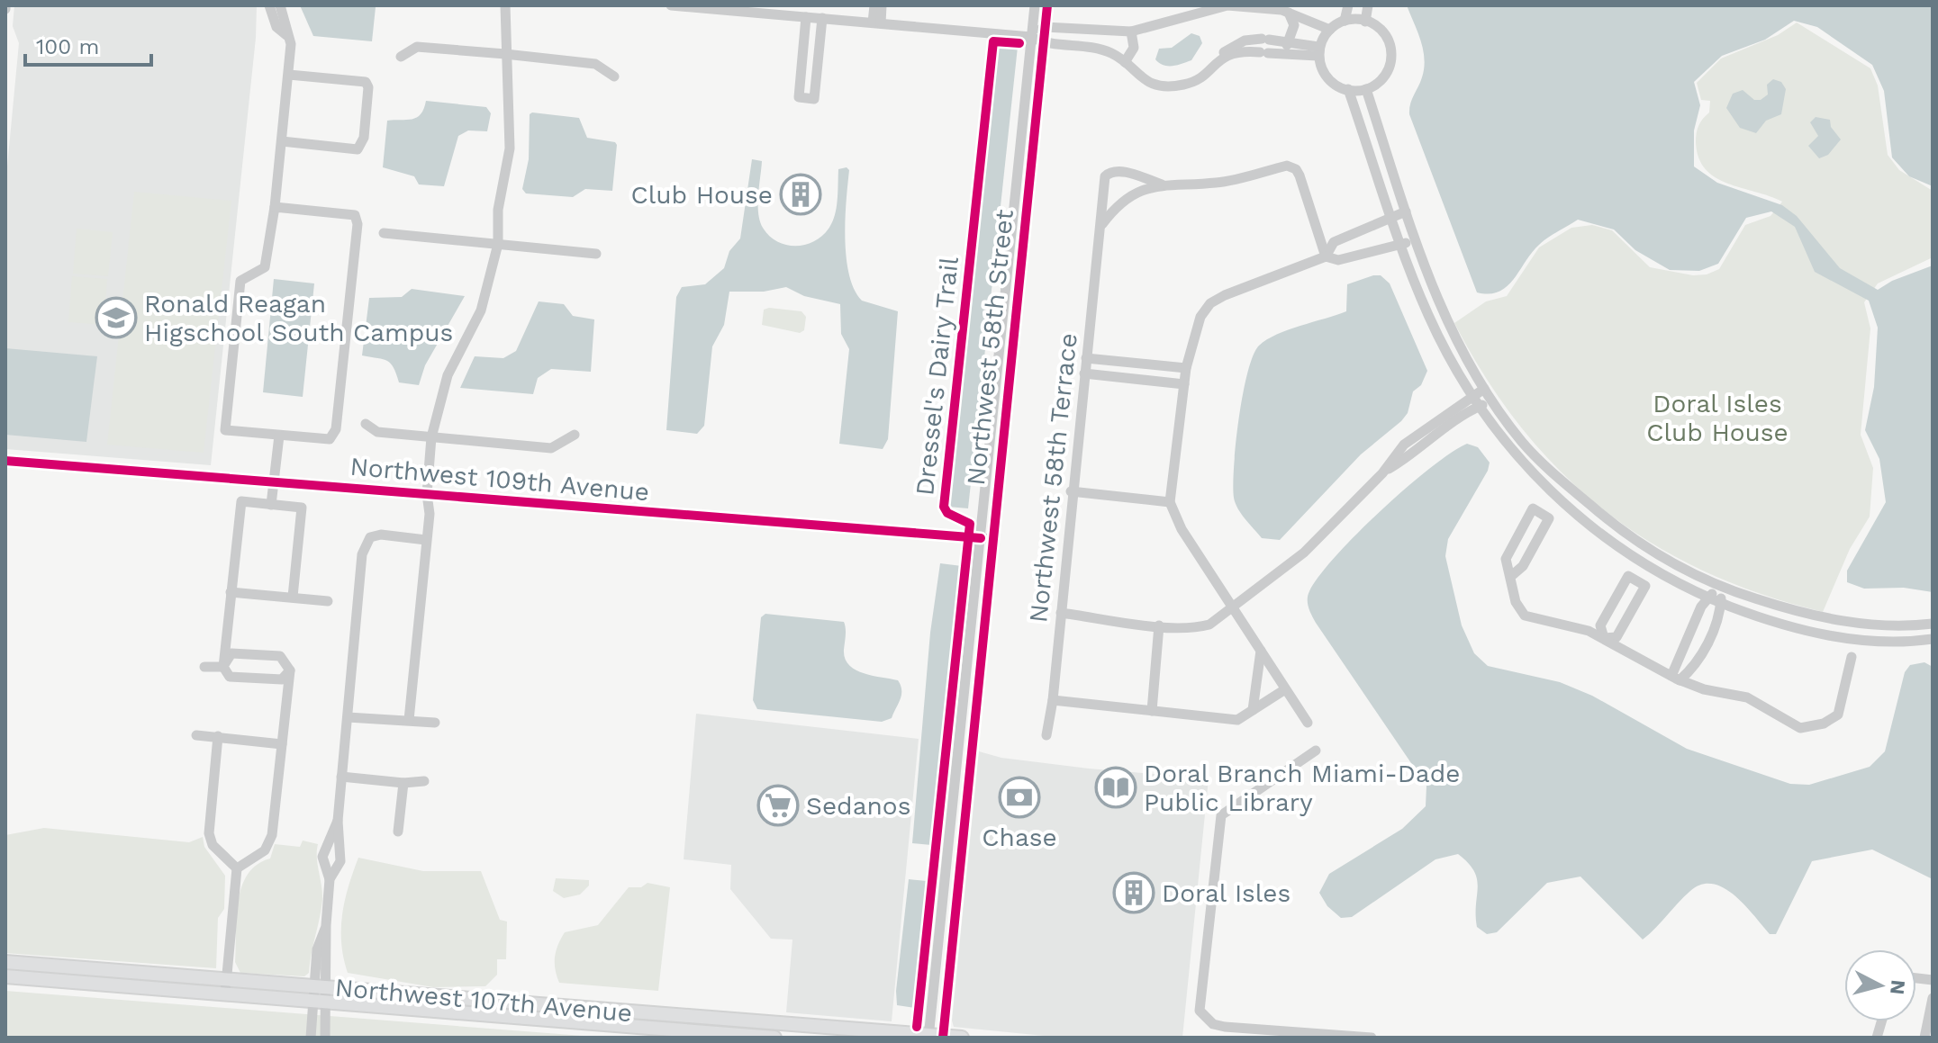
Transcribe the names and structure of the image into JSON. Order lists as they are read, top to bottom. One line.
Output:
{"streets":{"main road":["Northwest 107th Avenue"],"street":["Northwest 58th Street","Northwest 58th Terrace","Northwest 109th Avenue"],"cycle path":["Dressel's Dairy Trail"]},"crossings":[["Northwest 58th Street","Northwest 109th Avenue"],["Northwest 58th Street","Northwest 107th Avenue"]],"parks":["Doral Isles Club House"],"places":{"building":["Club House","Doral Isles"],"school or university":["Ronald Reagan Higschool South Campus"],"library":["Doral Branch Miami-Dade Public Library"],"bank":["Chase"],"supermarket":["Sedanos"]},"scale_bar":"100 m","north":"right"}
